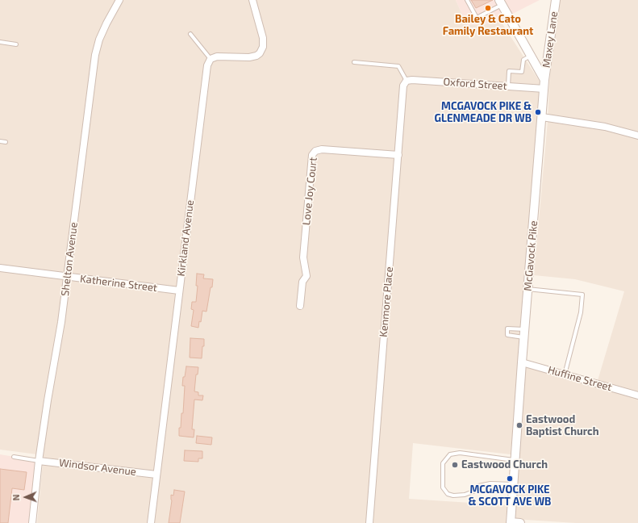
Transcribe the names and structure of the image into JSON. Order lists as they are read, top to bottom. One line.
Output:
{"streets":{"street":["Maxey Lane","Oxford Street","Love Joy Court","Kirkland Avenue","McGavock Pike","Shelton Avenue","Katherine Street","Kenmore Place","Huffine Street","Windsor Avenue"]},"crossings":[["Maxey Lane","McGavock Pike"],["Oxford Street","McGavock Pike"],["Oxford Street","Kenmore Place"],["Love Joy Court","Kenmore Place"],["Kirkland Avenue","Katherine Street"],["Kirkland Avenue","Windsor Avenue"],["McGavock Pike","Huffine Street"],["Shelton Avenue","Katherine Street"],["Shelton Avenue","Windsor Avenue"]],"places":["Bailey & Cato Family Restaurant","MCGAVOCK PIKE & GLENMEADE DR WB","Eastwood Baptist Church","Eastwood Church","MCGAVOCK PIKE & SCOTT AVE WB"],"north":"left"}
